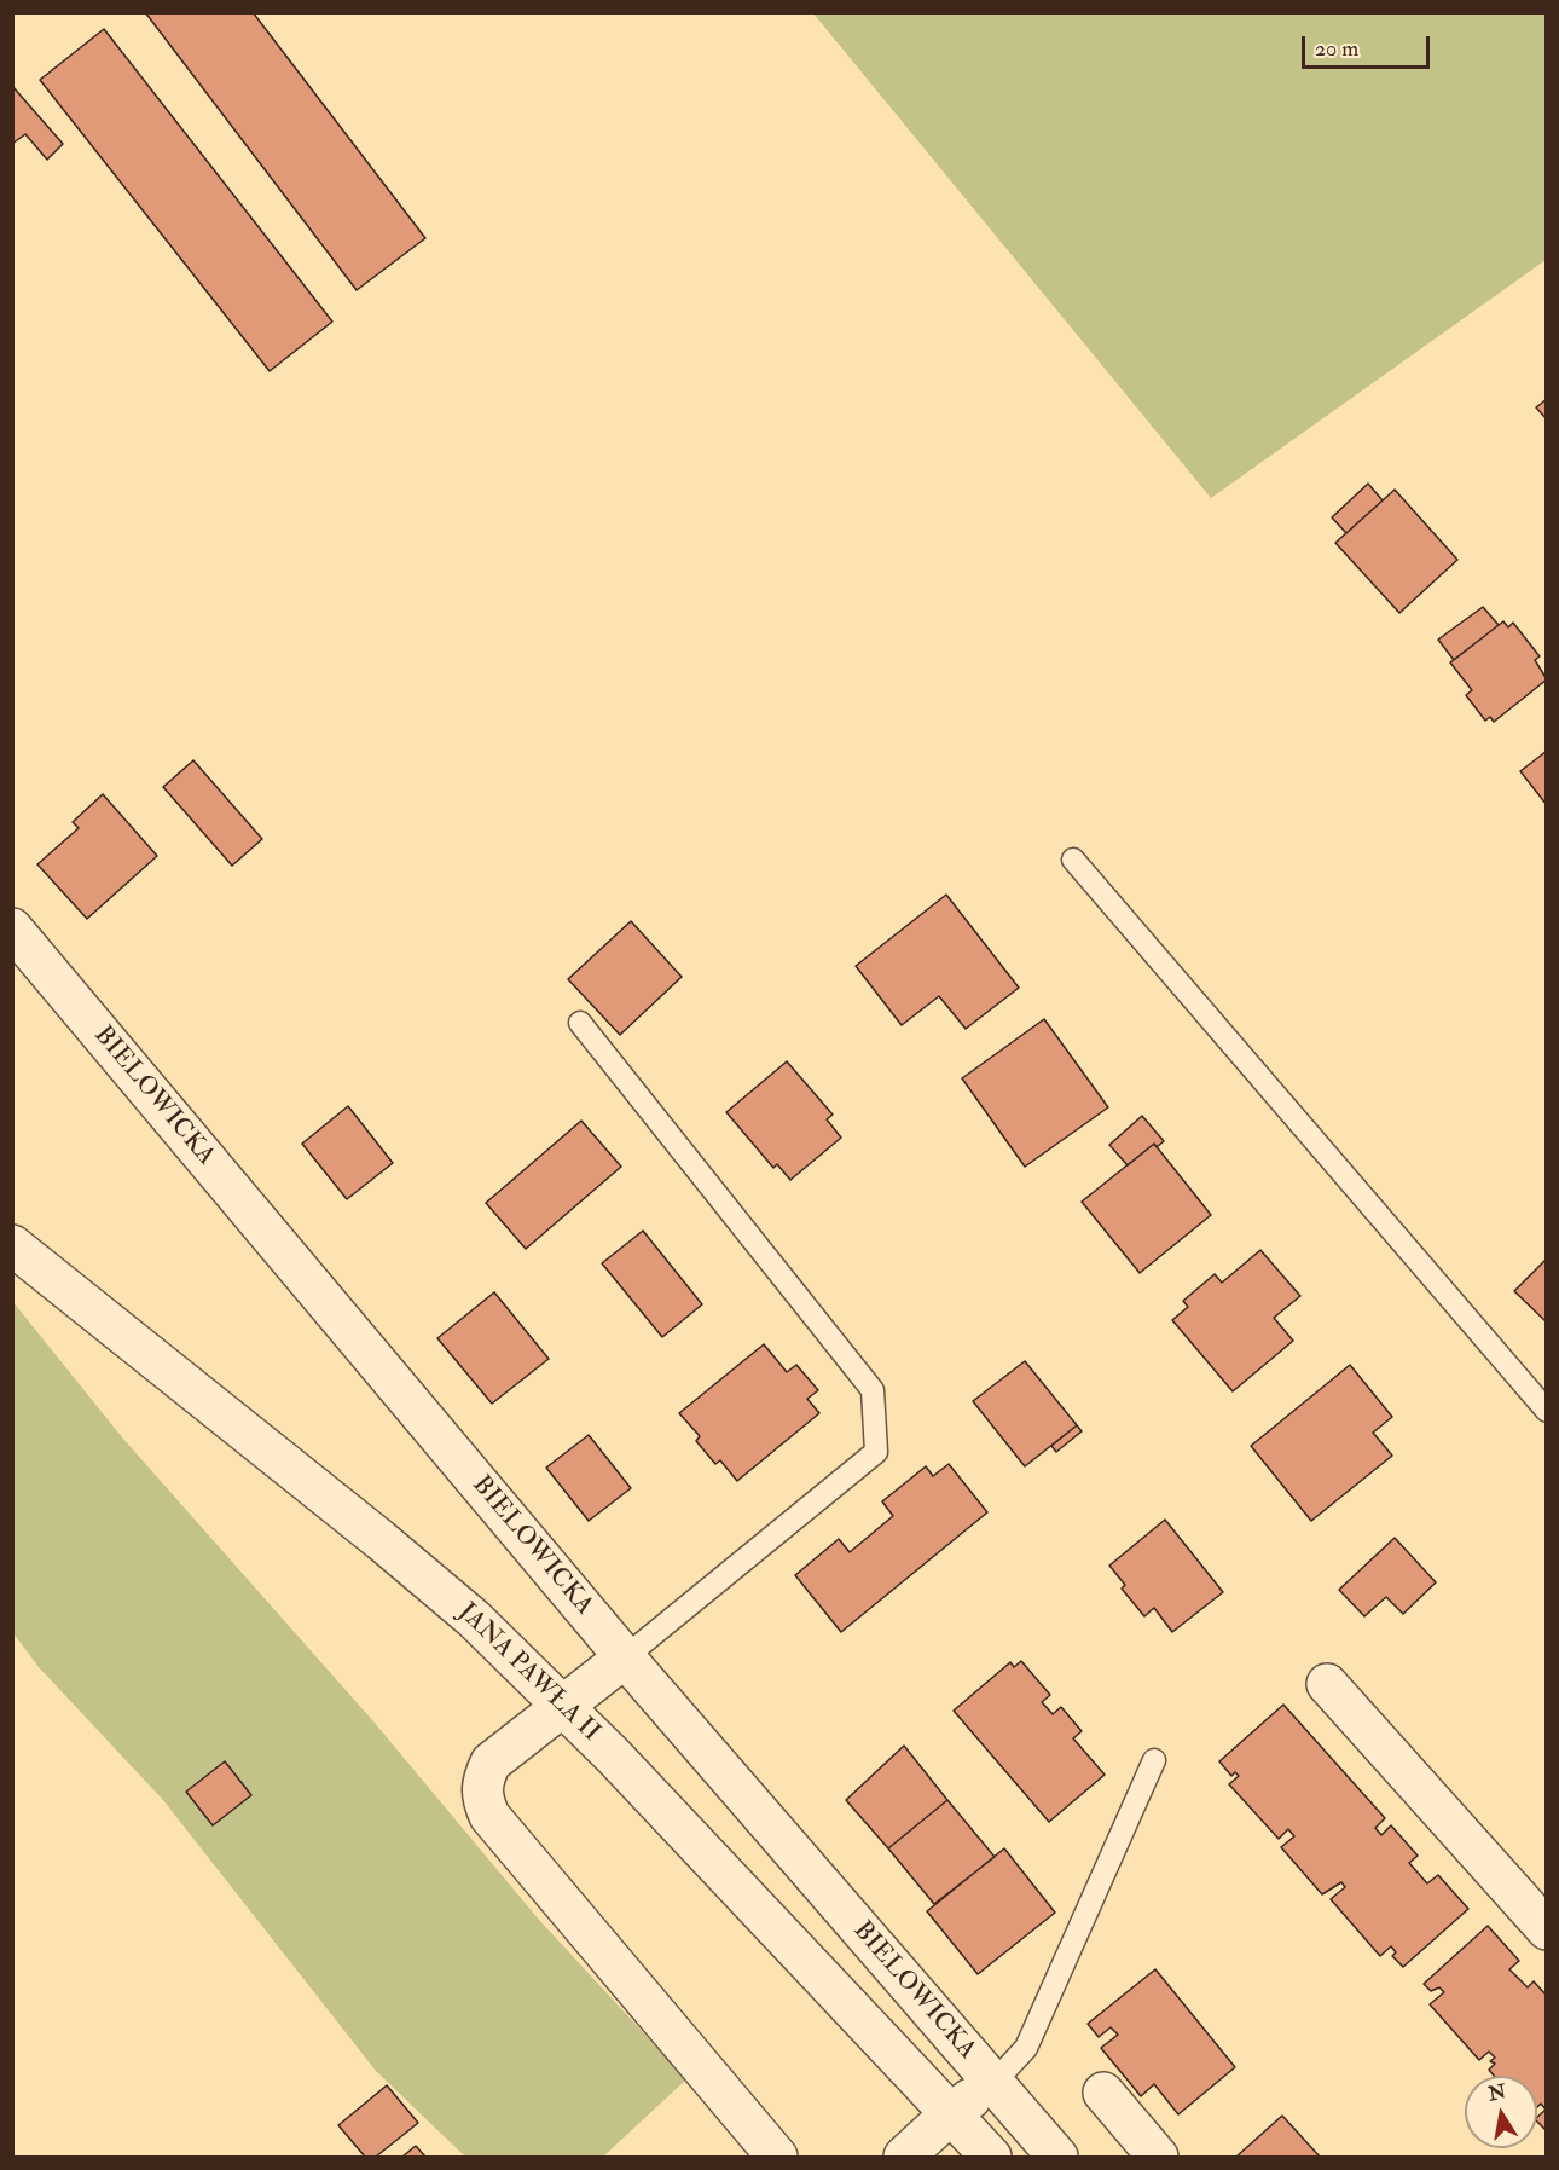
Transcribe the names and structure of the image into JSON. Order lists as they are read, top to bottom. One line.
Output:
{"streets":{"street":["BIELOWICKA","JANA PAWŁA II"]},"scale_bar":"20 m","north":"top"}
